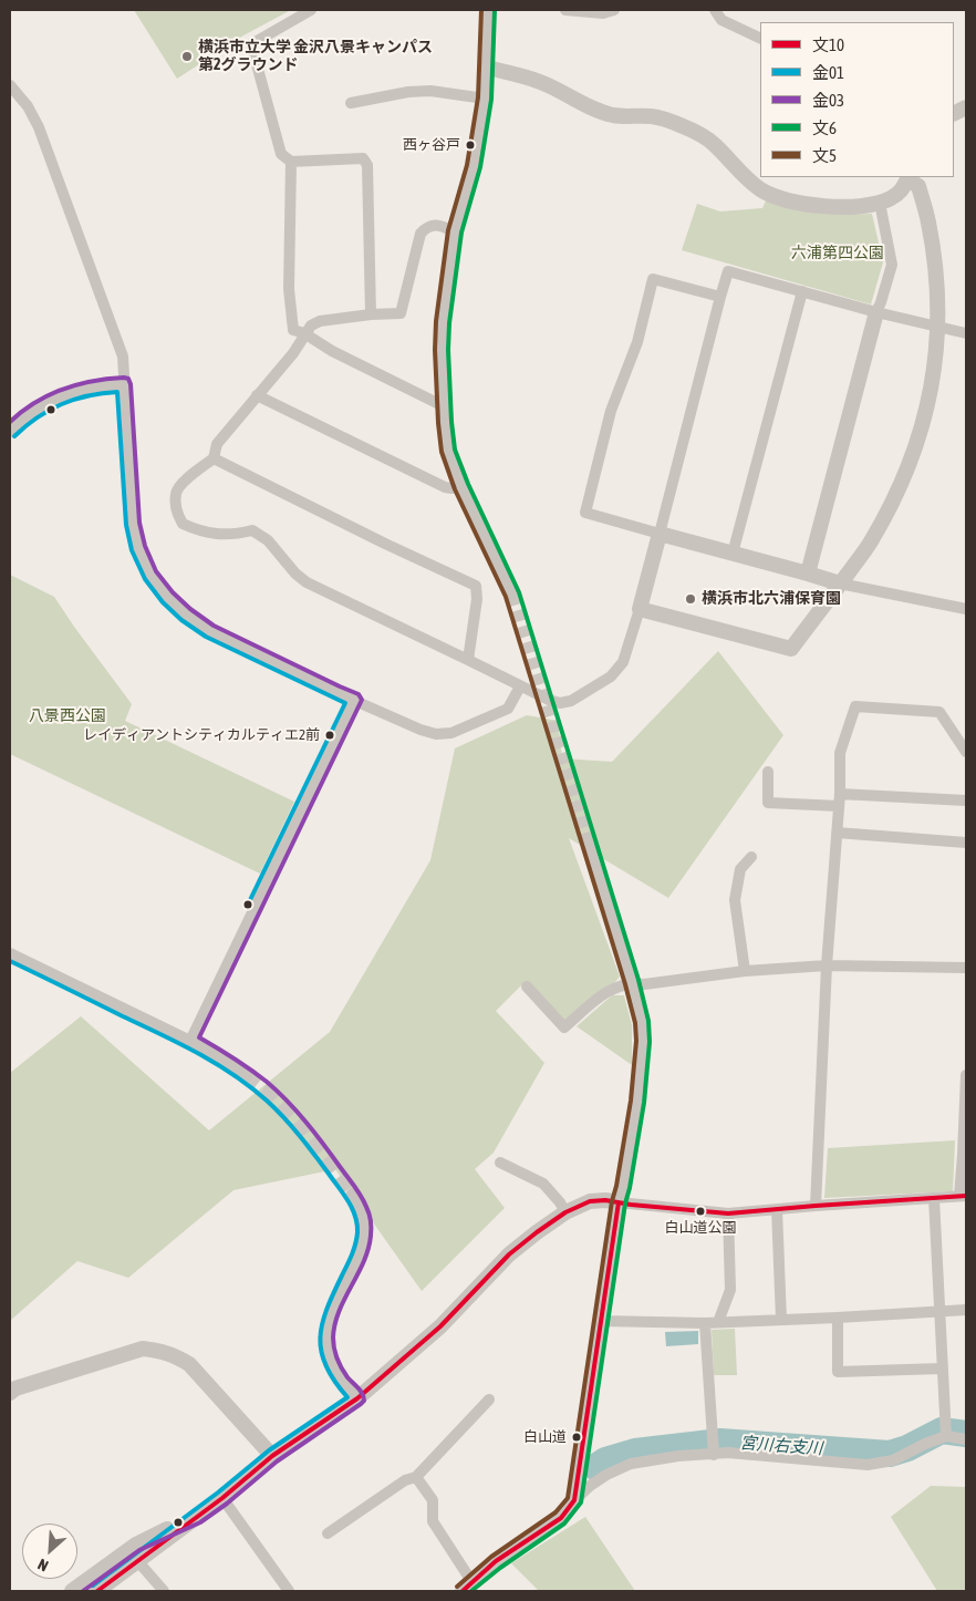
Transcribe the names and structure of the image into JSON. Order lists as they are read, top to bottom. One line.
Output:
{"water":["宮川右支川"],"parks":["六浦第四公園","八景西公園"],"places":["横浜市立大学 金沢八景キャンパス 第2グラウンド","西ヶ谷戸","横浜市北六浦保育園","レイディアントシティカルティエ2前","白山道公園","白山道"],"lines":["transit line 文6","transit line 文5","transit line 金03","transit line 金01","transit line 文10"],"legend":["文10","金01","金03","文6","文5"],"north":"bottom left"}
